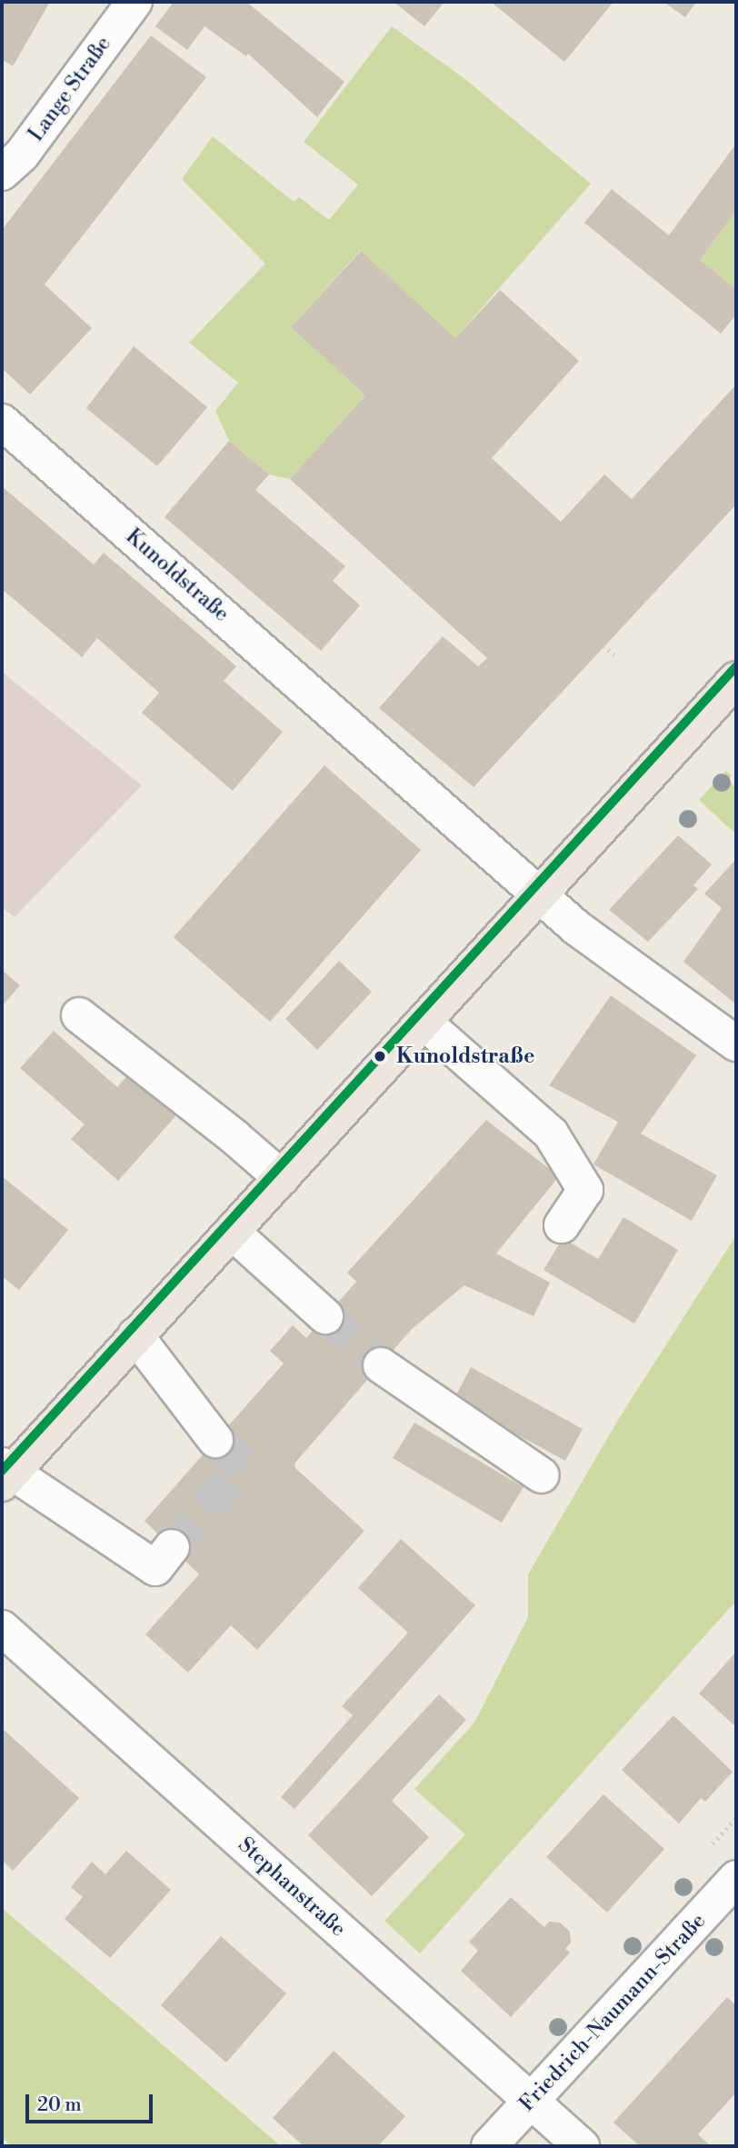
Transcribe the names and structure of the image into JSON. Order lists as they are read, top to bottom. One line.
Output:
{"streets":{"street":["Lange Straße","Kunoldstraße","Stephanstraße","Friedrich-Naumann-Straße"]},"crossings":[["Stephanstraße","Friedrich-Naumann-Straße"]],"places":["Kunoldstraße"],"scale_bar":"20 m"}
